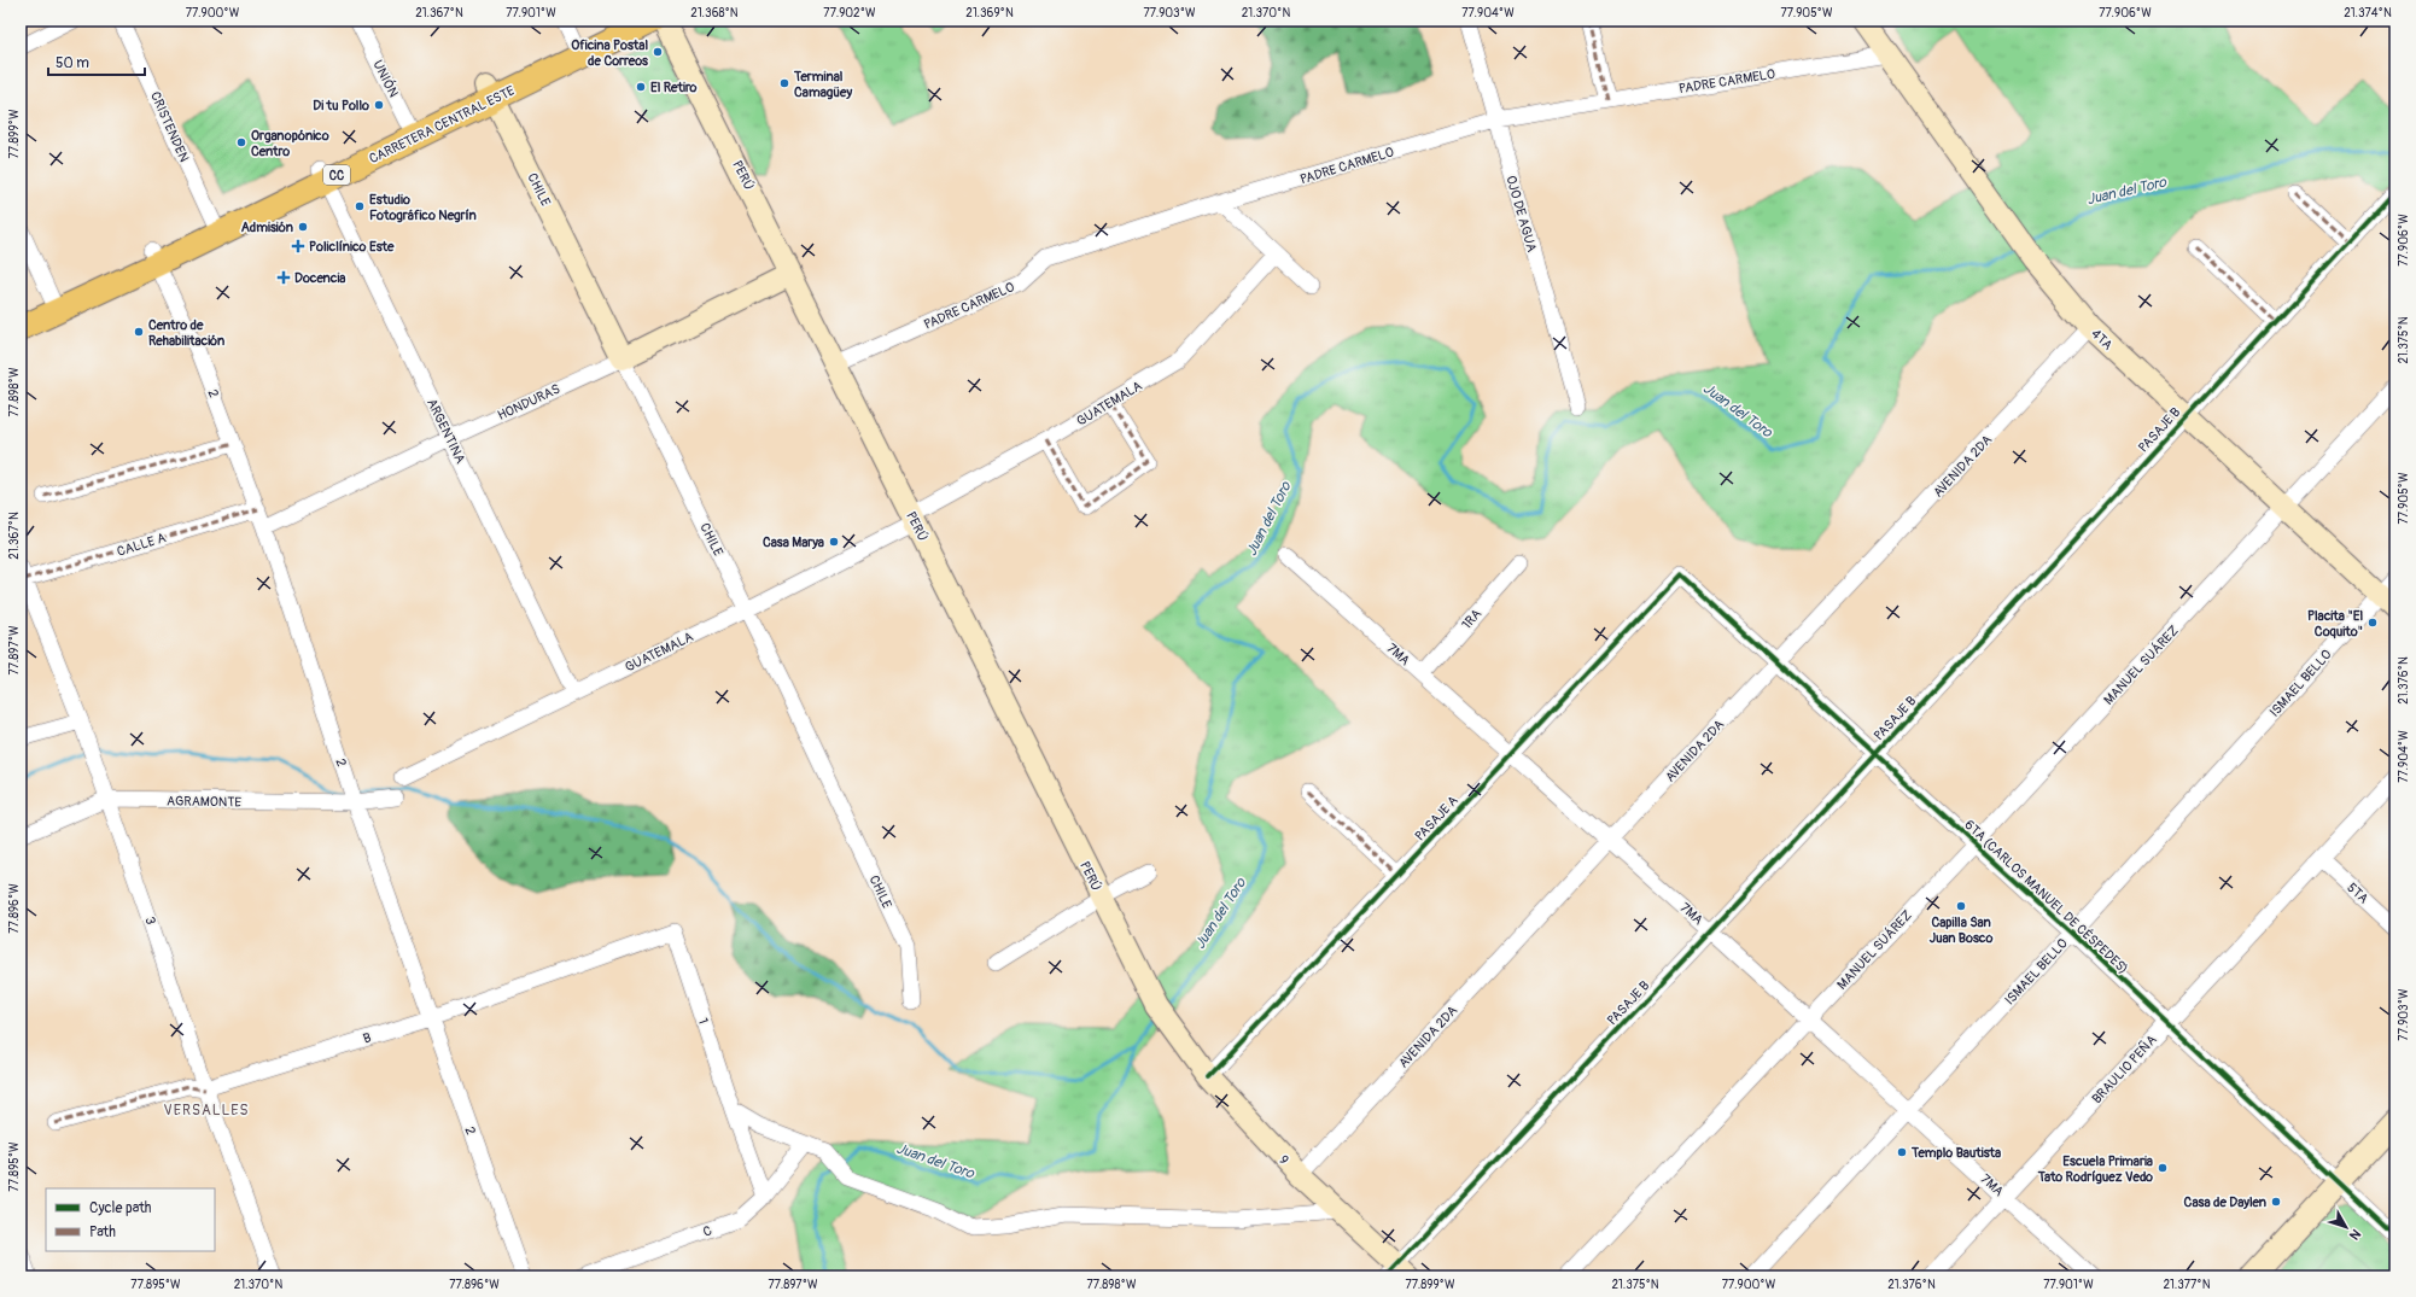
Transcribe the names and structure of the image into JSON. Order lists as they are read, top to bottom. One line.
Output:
{"streets":{"main road":["CARRETERA CENTRAL ESTE","CC"],"street":["UNIÓN","PADRE CARMELO","CRISTENDEN","PERÚ","CHILE","OJO DE AGUA","4TA","2","HONDURAS","GUATEMALA","PASAJE B","ARGENTINA","AVENIDA 2DA","CALLE A","1RA","7MA","MANUEL SUÁREZ","ISMAEL BELLO","AGRAMONTE","PASAJE A","5TA","6TA (CARLOS MANUEL DE CÉSPEDES)","3","1","B","BRAULIO PEÑA","9","C"]},"crossings":[["UNIÓN","CARRETERA CENTRAL ESTE"],["PADRE CARMELO","PERÚ"],["PADRE CARMELO","OJO DE AGUA"],["PADRE CARMELO","4TA"],["CARRETERA CENTRAL ESTE","CRISTENDEN"],["CARRETERA CENTRAL ESTE","PERÚ"],["CARRETERA CENTRAL ESTE","CHILE"],["CARRETERA CENTRAL ESTE","2"],["CARRETERA CENTRAL ESTE","ARGENTINA"],["PERÚ","HONDURAS"],["PERÚ","GUATEMALA"],["PERÚ","9"],["CHILE","HONDURAS"],["CHILE","GUATEMALA"],["4TA","PASAJE B"],["4TA","AVENIDA 2DA"],["4TA","MANUEL SUÁREZ"],["4TA","ISMAEL BELLO"],["2","HONDURAS"],["2","CALLE A"],["2","AGRAMONTE"],["2","B"],["HONDURAS","ARGENTINA"],["GUATEMALA","ARGENTINA"],["PASAJE B","7MA"],["PASAJE B","6TA (CARLOS MANUEL DE CÉSPEDES)"],["PASAJE B","9"],["AVENIDA 2DA","7MA"],["AVENIDA 2DA","6TA (CARLOS MANUEL DE CÉSPEDES)"],["AVENIDA 2DA","9"],["CALLE A","3"],["1RA","7MA"],["7MA","MANUEL SUÁREZ"],["7MA","ISMAEL BELLO"],["7MA","PASAJE A"],["7MA","BRAULIO PEÑA"],["MANUEL SUÁREZ","6TA (CARLOS MANUEL DE CÉSPEDES)"],["ISMAEL BELLO","6TA (CARLOS MANUEL DE CÉSPEDES)"],["AGRAMONTE","3"],["PASAJE A","6TA (CARLOS MANUEL DE CÉSPEDES)"],["PASAJE A","9"],["5TA","BRAULIO PEÑA"],["6TA (CARLOS MANUEL DE CÉSPEDES)","BRAULIO PEÑA"],["3","B"],["1","B"],["1","C"]],"districts":["VERSALLES"],"water":["Juan del Toro"],"places":{"other":["Oficina Postal de Correos","Terminal Camagüey","El Retiro","Di tu Pollo","Organopónico Centro","Estudio Fotográfico Negrín","Admisión","Centro de Rehabilitación","Casa Marya","Placita \"El Coquito\"","Capilla San Juan Bosco","Templo Bautista","Escuela Primaria Tato Rodríguez Vedo","Casa de Daylen"],"health":["Policlínico Este","Docencia"]},"legend":["Cycle path","Path"],"scale_bar":"50 m","north":"bottom right","coordinates":["77.900°W","21.367°N","77.901°W","21.368°N","77.902°W","21.369°N","77.903°W","21.370°N","77.904°W","77.905°W","77.906°W","21.374°N","77.899°W","21.375°N","77.898°W","77.897°W","21.376°N","77.896°W","77.895°W","21.377°N"]}
